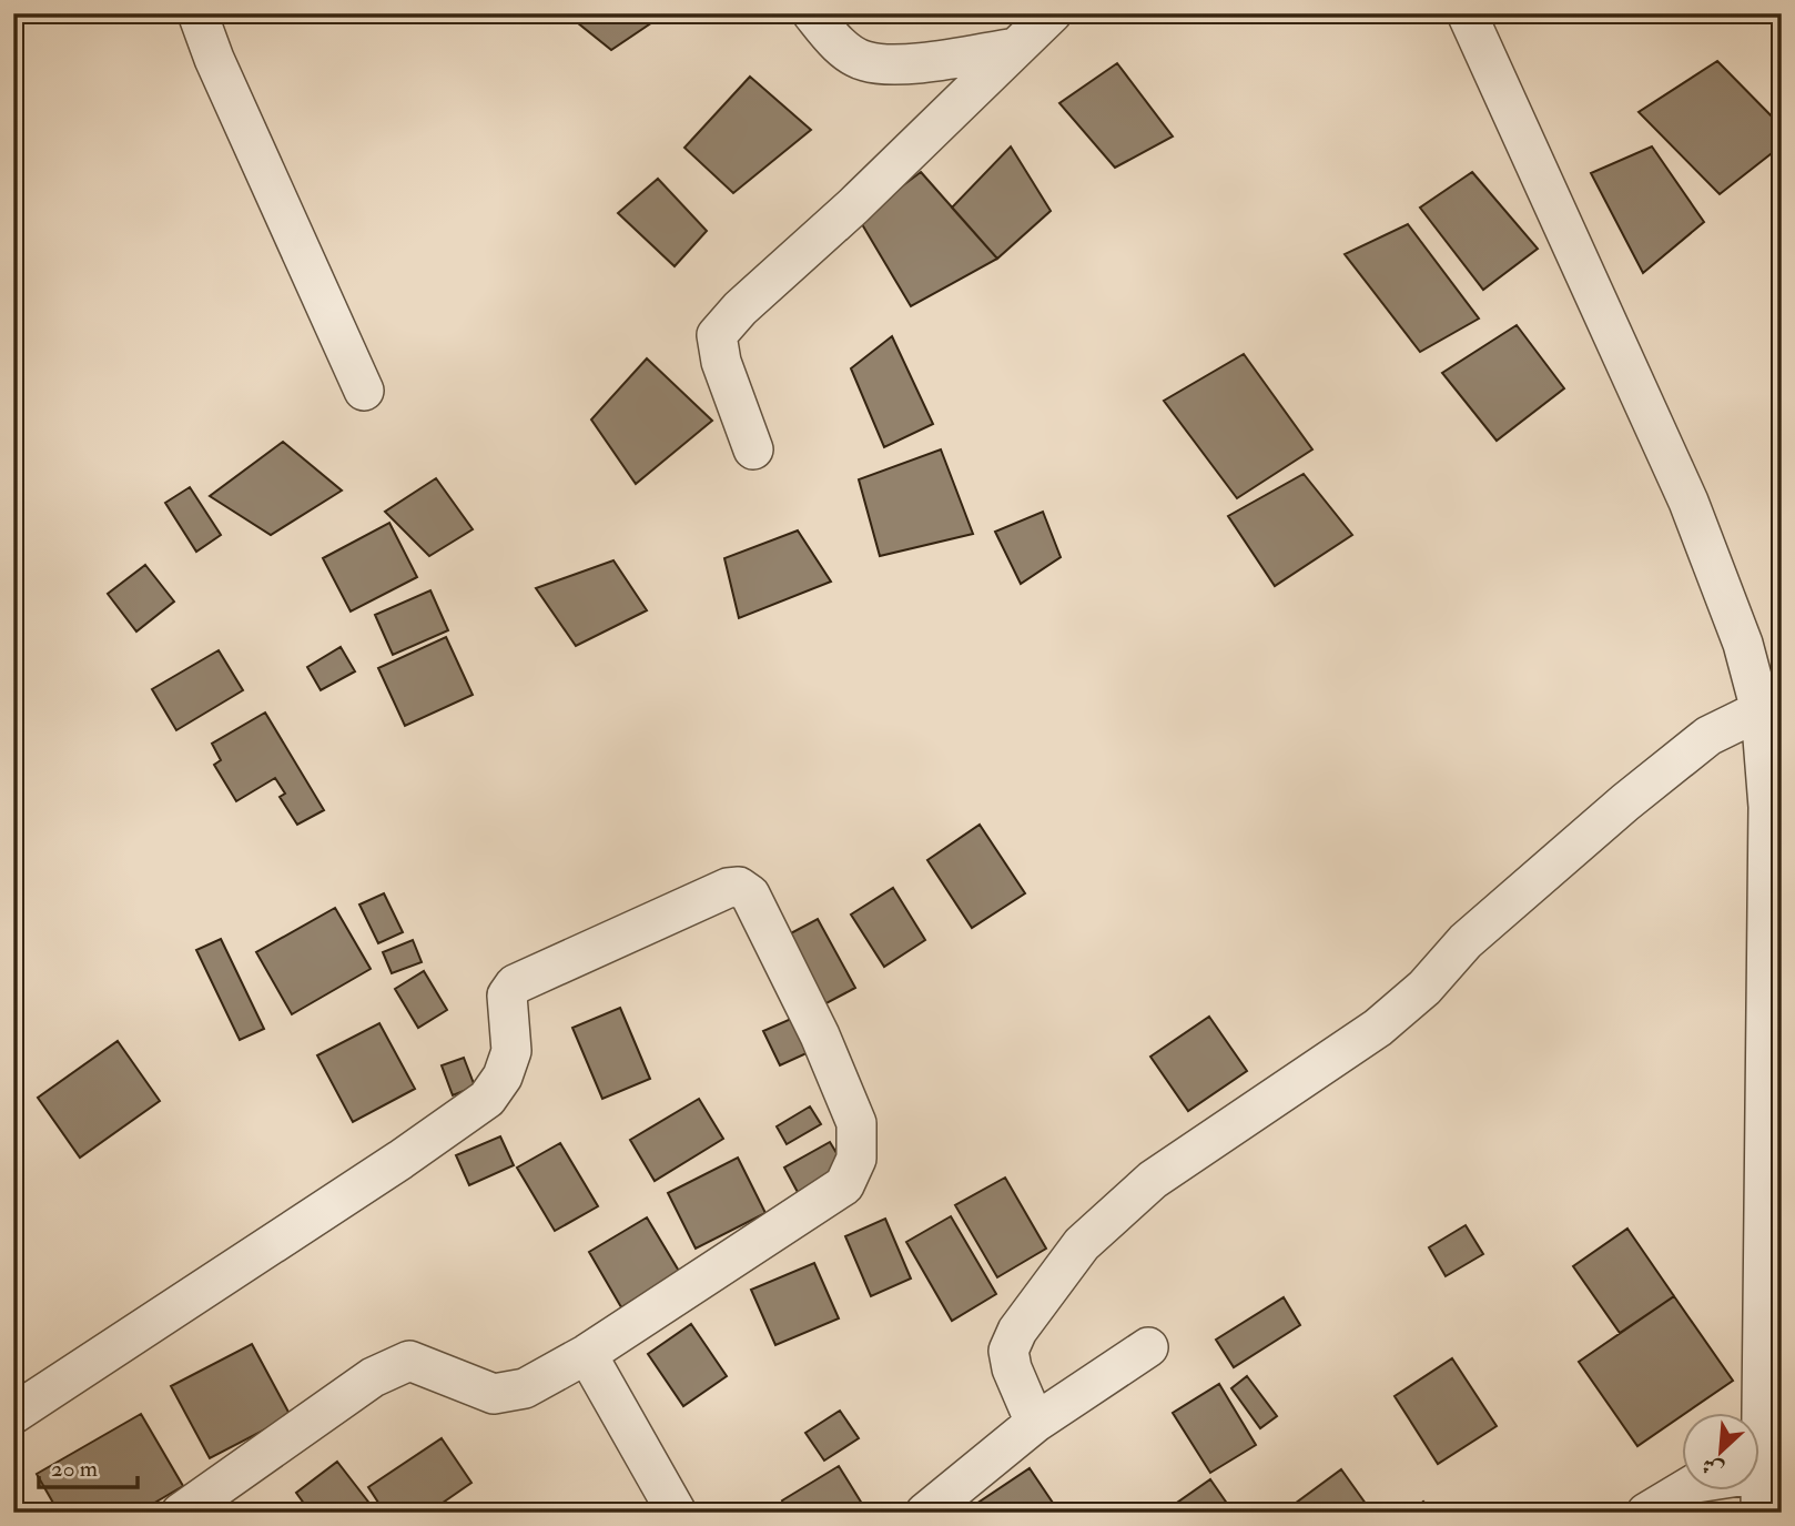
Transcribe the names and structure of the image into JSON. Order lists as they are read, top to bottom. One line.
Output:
{"scale_bar":"20 m","north":"bottom left"}
